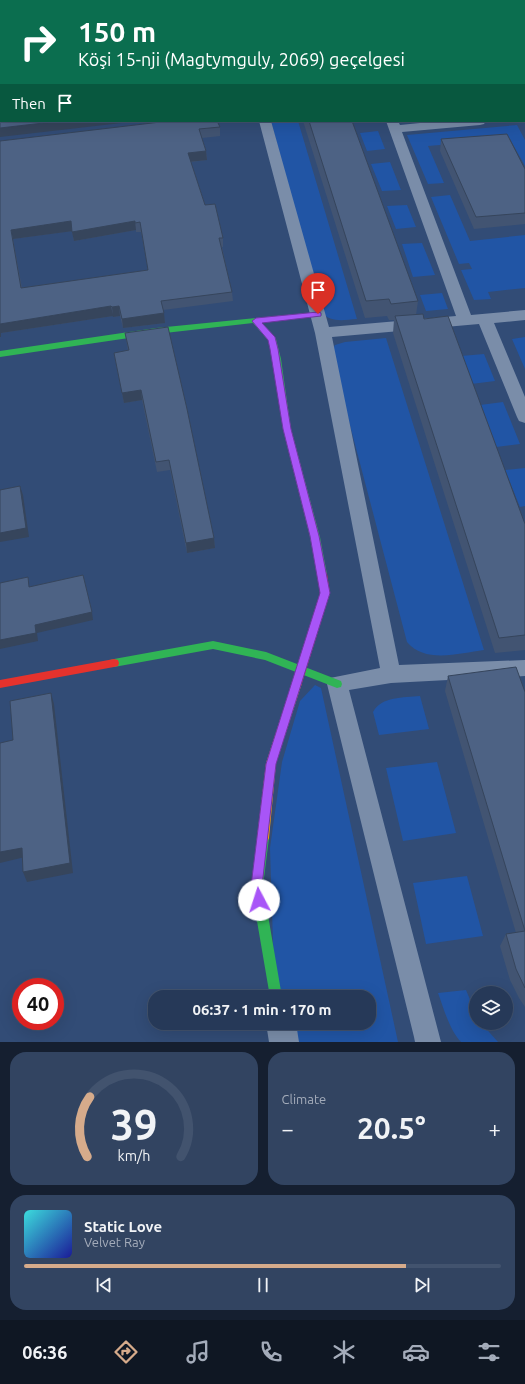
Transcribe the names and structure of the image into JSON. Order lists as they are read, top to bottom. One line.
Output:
{"page":{"turn":["150 m","Köşi 15-nji (Magtymguly, 2069) geçelgesi"],"then":"Then","limit":"40","trip":"06:37 · 1 min · 170 m","tile":"Climate","heat":["−","20.5°","+"],"song":["Static Love","Velvet Ray"],"tabs":"06:36","gauge":["39","km/h"]}}
